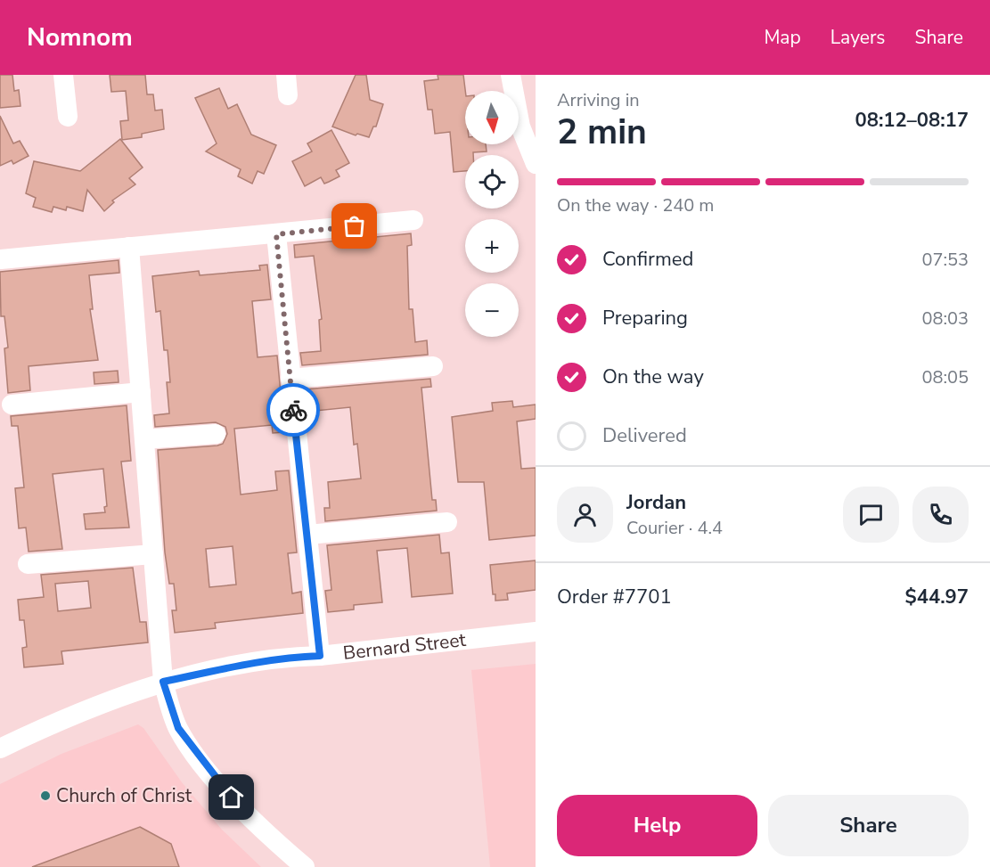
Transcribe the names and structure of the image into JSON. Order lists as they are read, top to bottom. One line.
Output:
{"streets":{"street":["Bernard Street"]},"places":["Church of Christ"],"north":"bottom","page":{"header":"Nomnom","nav":["Map","Layers","Share"],"heading":["2 min","Arriving in","08:12–08:17"],"panel":["Jordan","Courier · 4.4","Order #7701","$44.97"],"map_buttons":["+","−"],"bar":"On the way · 240 m","list":[["Confirmed","07:53"],["Preparing","08:03"],["On the way","08:05"],"Delivered"],"buttons":["Help","Share"]}}
